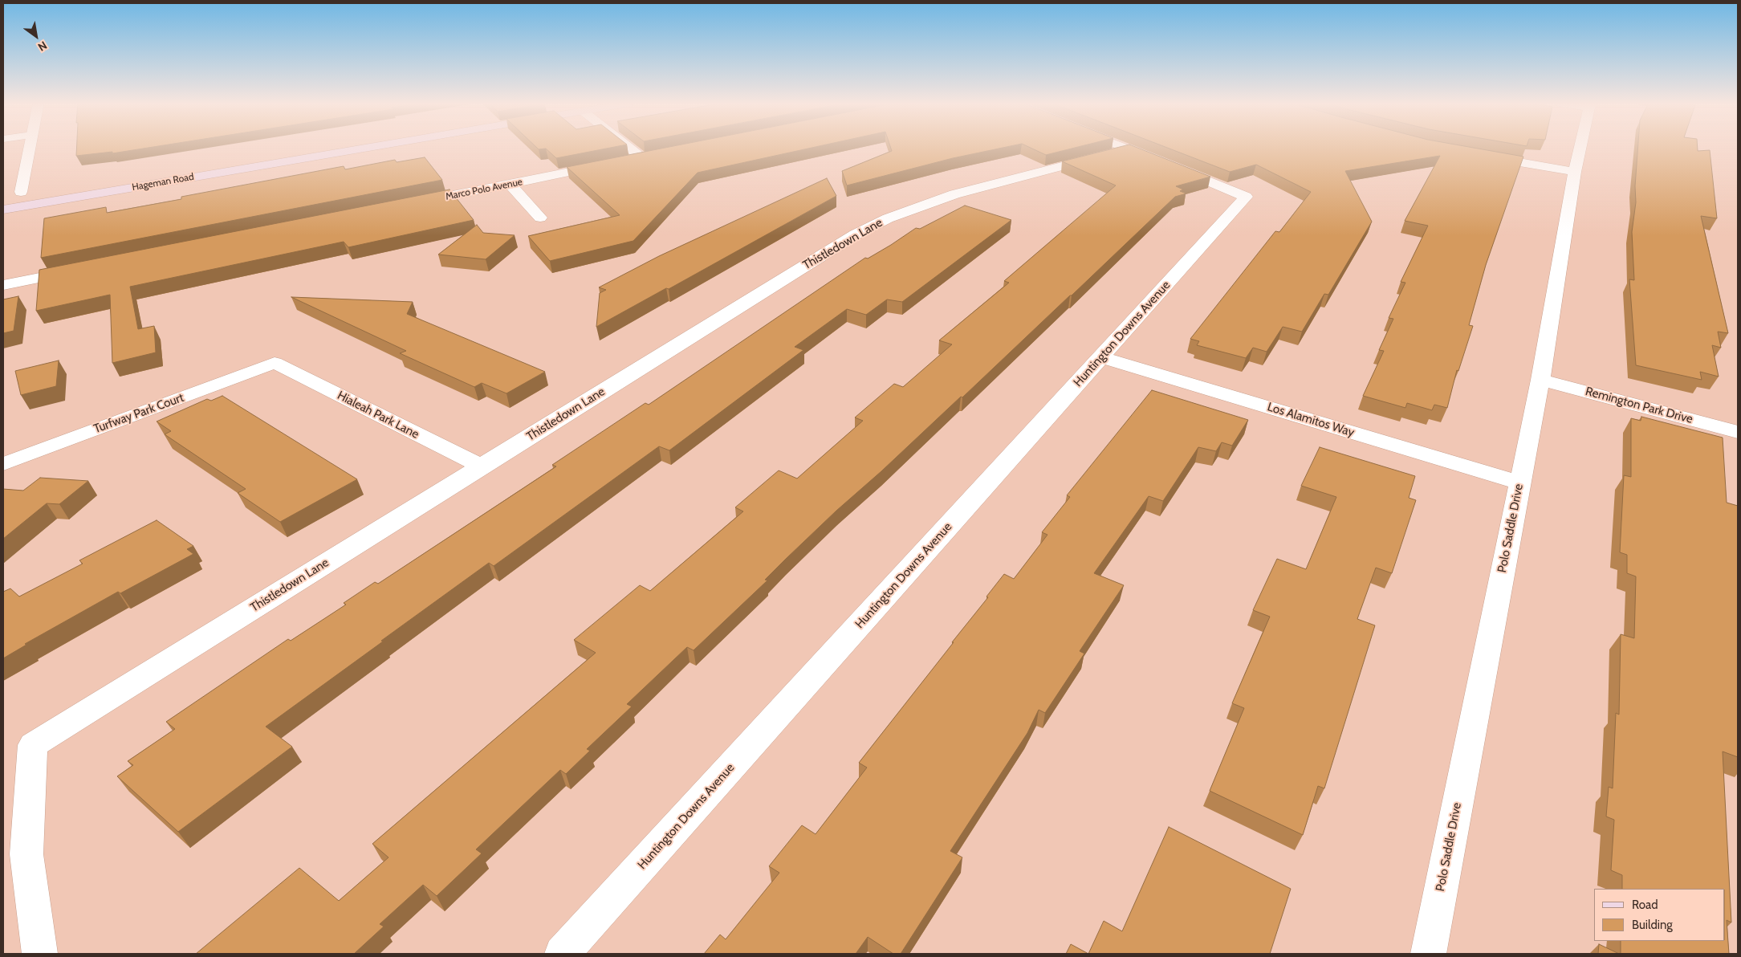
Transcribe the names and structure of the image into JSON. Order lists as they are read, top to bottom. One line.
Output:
{"streets":{"main road":["Hageman Road"],"street":["Marco Polo Avenue","Thistledown Lane","Huntington Downs Avenue","Remington Park Drive","Turfway Park Court","Hialeah Park Lane","Los Alamitos Way","Polo Saddle Drive"]},"crossings":[["Thistledown Lane","Hialeah Park Lane"],["Huntington Downs Avenue","Los Alamitos Way"],["Remington Park Drive","Polo Saddle Drive"],["Turfway Park Court","Hialeah Park Lane"],["Los Alamitos Way","Polo Saddle Drive"]],"legend":["Road","Building"],"north":"bottom right"}
